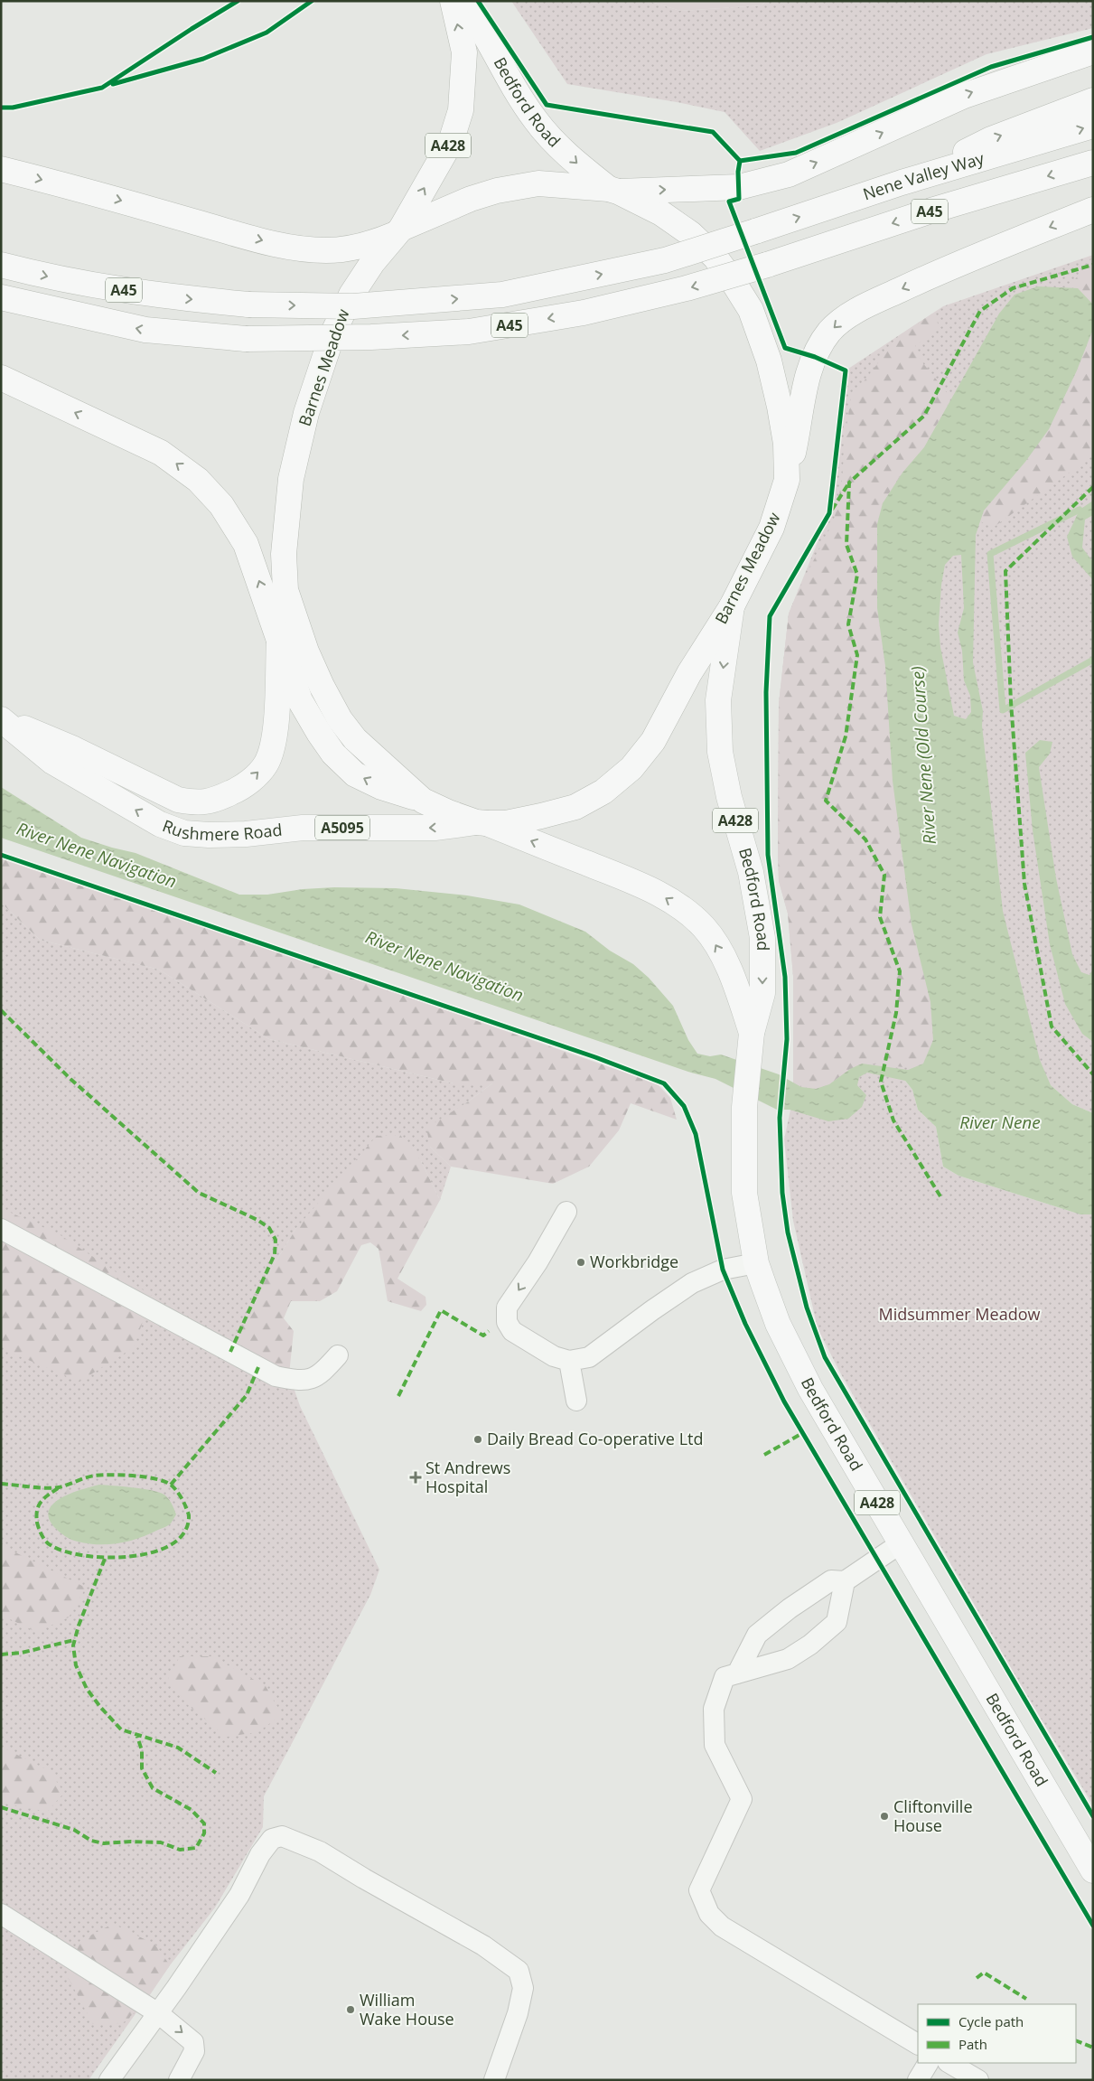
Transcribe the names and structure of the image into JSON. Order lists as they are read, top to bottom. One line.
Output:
{"streets":{"main road":["Bedford Road","A428","Nene Valley Way","A45","Barnes Meadow","Rushmere Road","A5095"]},"crossings":[["Bedford Road","Barnes Meadow"],["Bedford Road","Rushmere Road"],["A428","Barnes Meadow"],["Barnes Meadow","Rushmere Road"]],"water":["River Nene (Old Course)","River Nene Navigation","River Nene"],"parks":["Midsummer Meadow"],"places":{"other":["Workbridge","Daily Bread Co-operative Ltd","Cliftonville House","William Wake House"],"health":["St Andrews Hospital"]},"legend":["Cycle path","Path"]}
